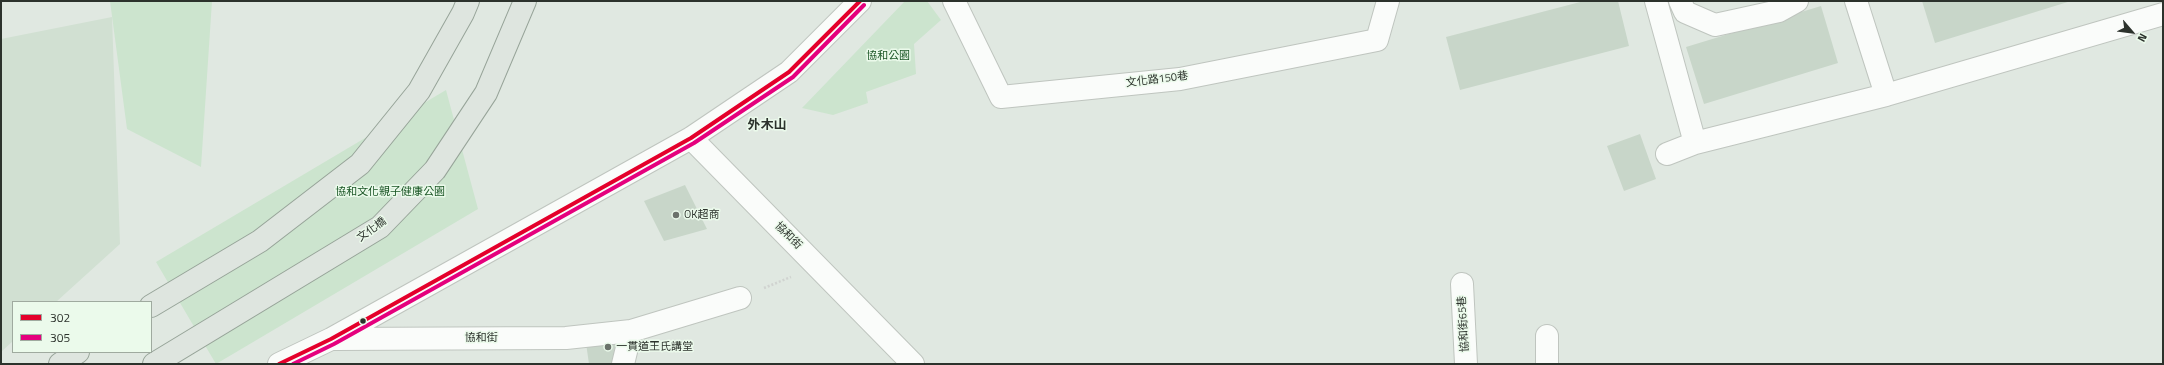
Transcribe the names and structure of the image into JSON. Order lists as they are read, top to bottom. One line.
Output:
{"streets":{"main road":["文化橋"],"street":["文化路150巷","協和街","協和街65巷"]},"districts":["外木山"],"parks":["協和公園","協和文化親子健康公園"],"places":["OK超商","一貫道王氏講堂"],"lines":["transit line 302","transit line 305"],"legend":["302","305"],"north":"bottom right"}
